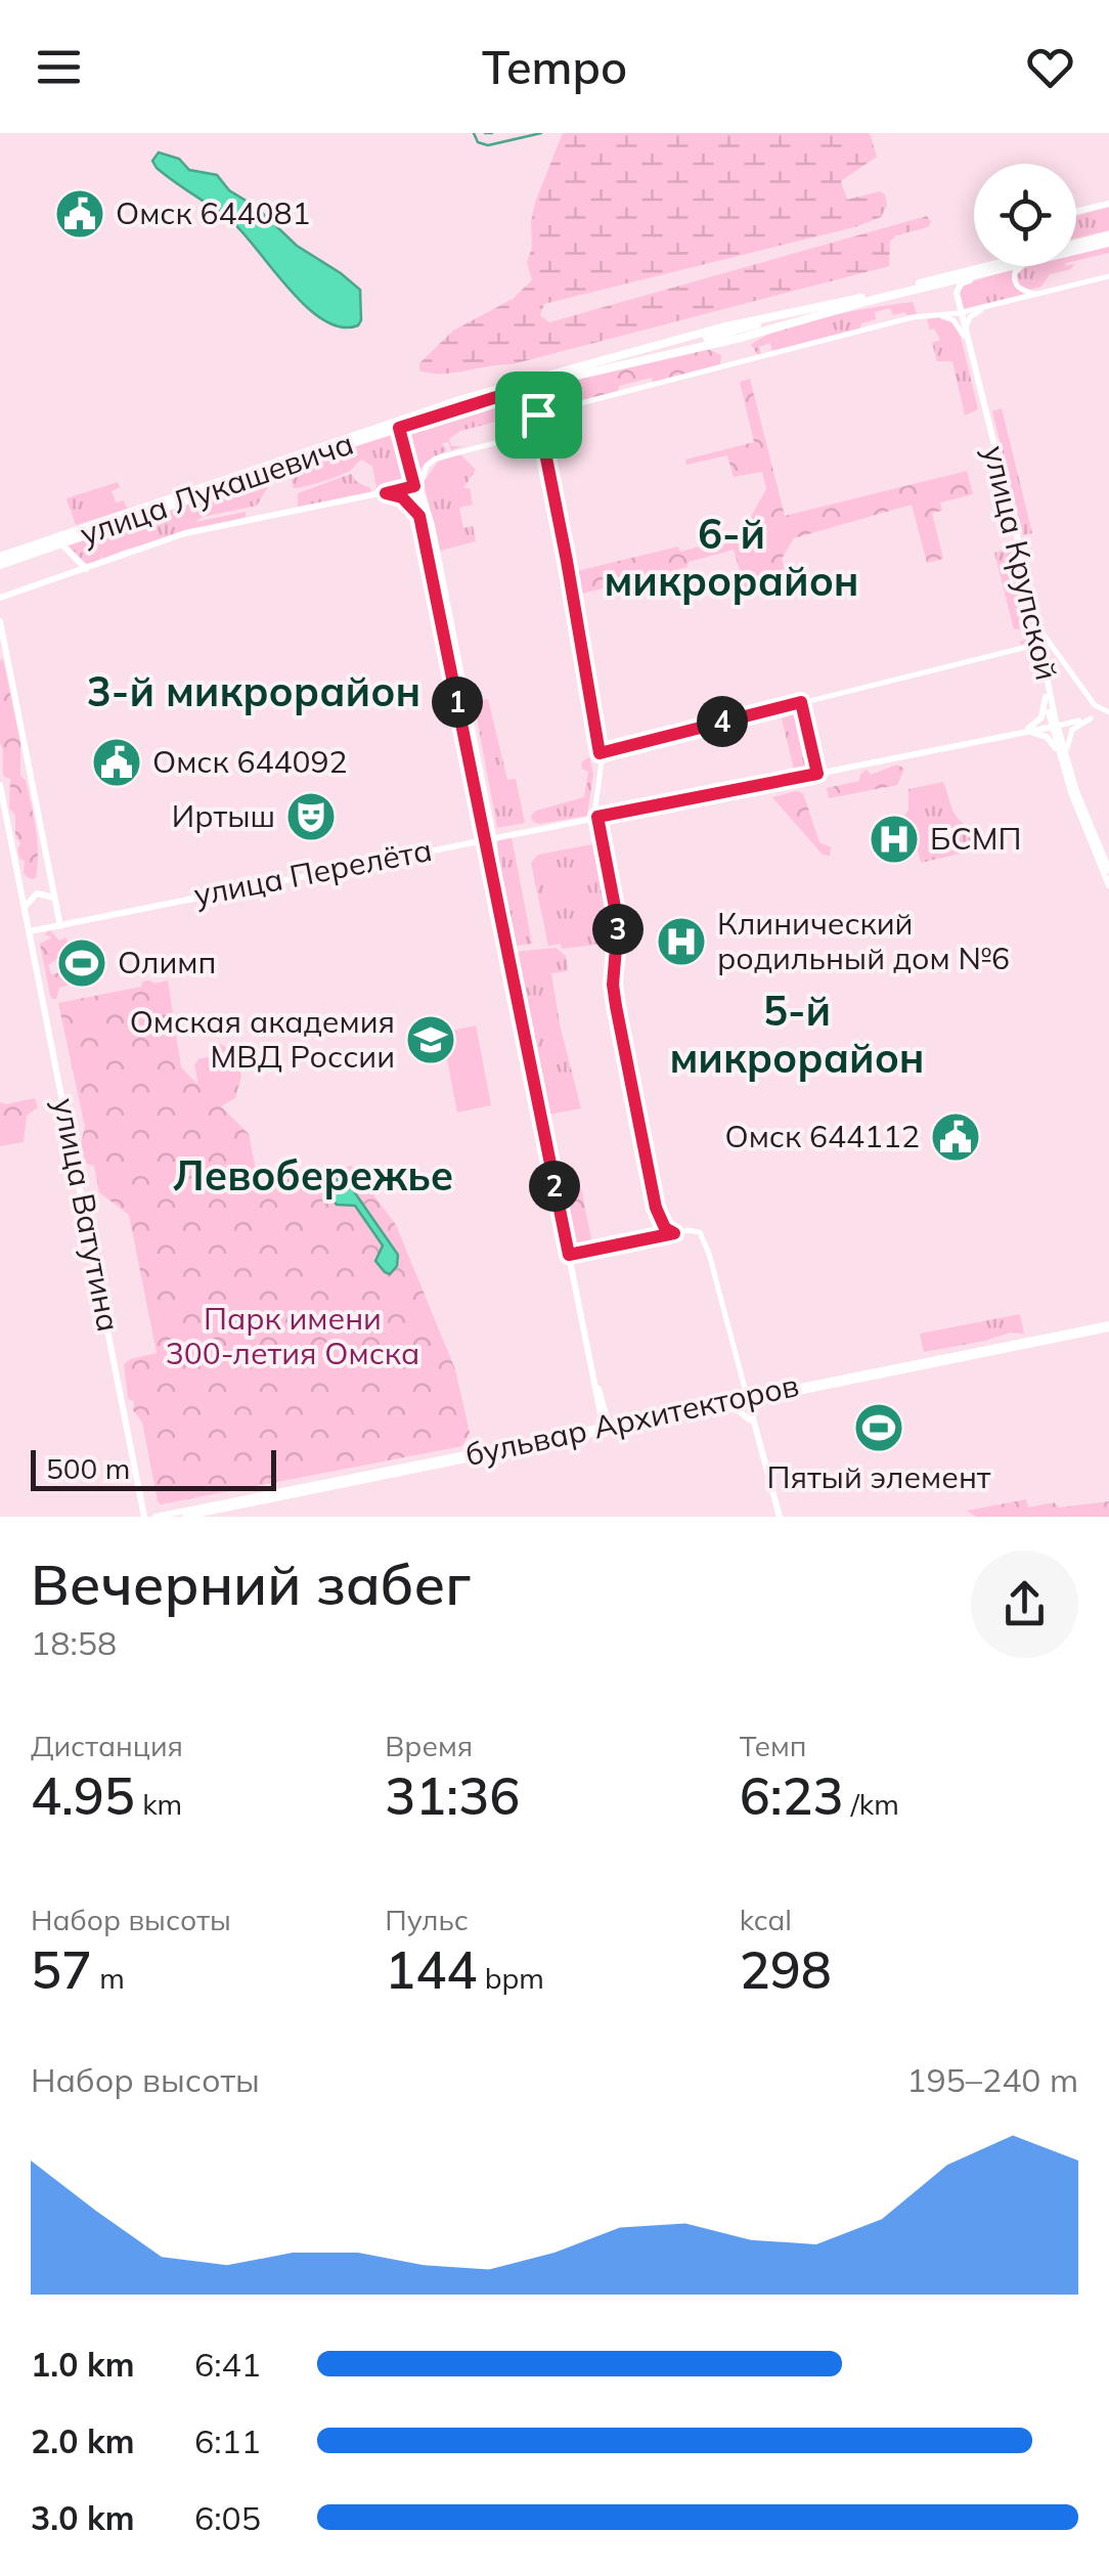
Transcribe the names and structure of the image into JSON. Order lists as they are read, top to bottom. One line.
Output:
{"streets":{"main road":["улица Лукашевича","улица Крупской","улица Перелёта","улица Ватутина","бульвар Архитекторов"]},"crossings":[["улица Лукашевича","улица Крупской"],["улица Крупской","улица Перелёта"],["улица Ватутина","бульвар Архитекторов"]],"districts":["6-й микрорайон","3-й микрорайон","5-й микрорайон","Левобережье"],"parks":["Парк имени 300-летия Омска"],"places":{"public building":["Омск 644081","Омск 644092","Омск 644112"],"theatre":["Иртыш"],"hospital":["БСМП","Клинический родильный дом №6"],"sports":["Олимп","Пятый элемент"],"school or university":["Омская академия МВД России"]},"scale_bar":"500 m","page":{"header":"Tempo","pins":["1","4","3","2"],"scale":"500 m","heading":["Вечерний забег","18:58"],"stats":[["Дистанция","4.95 km"],["Время","31:36"],["Темп","6:23 /km"],["Набор высоты","57 m"],["Пульс","144 bpm"],["kcal","298"]],"chart":["Набор высоты","195–240 m"],"list":[{"name":"1.0 km","note":"6:41"},{"name":"2.0 km","note":"6:11"},{"name":"3.0 km","note":"6:05"}]}}
